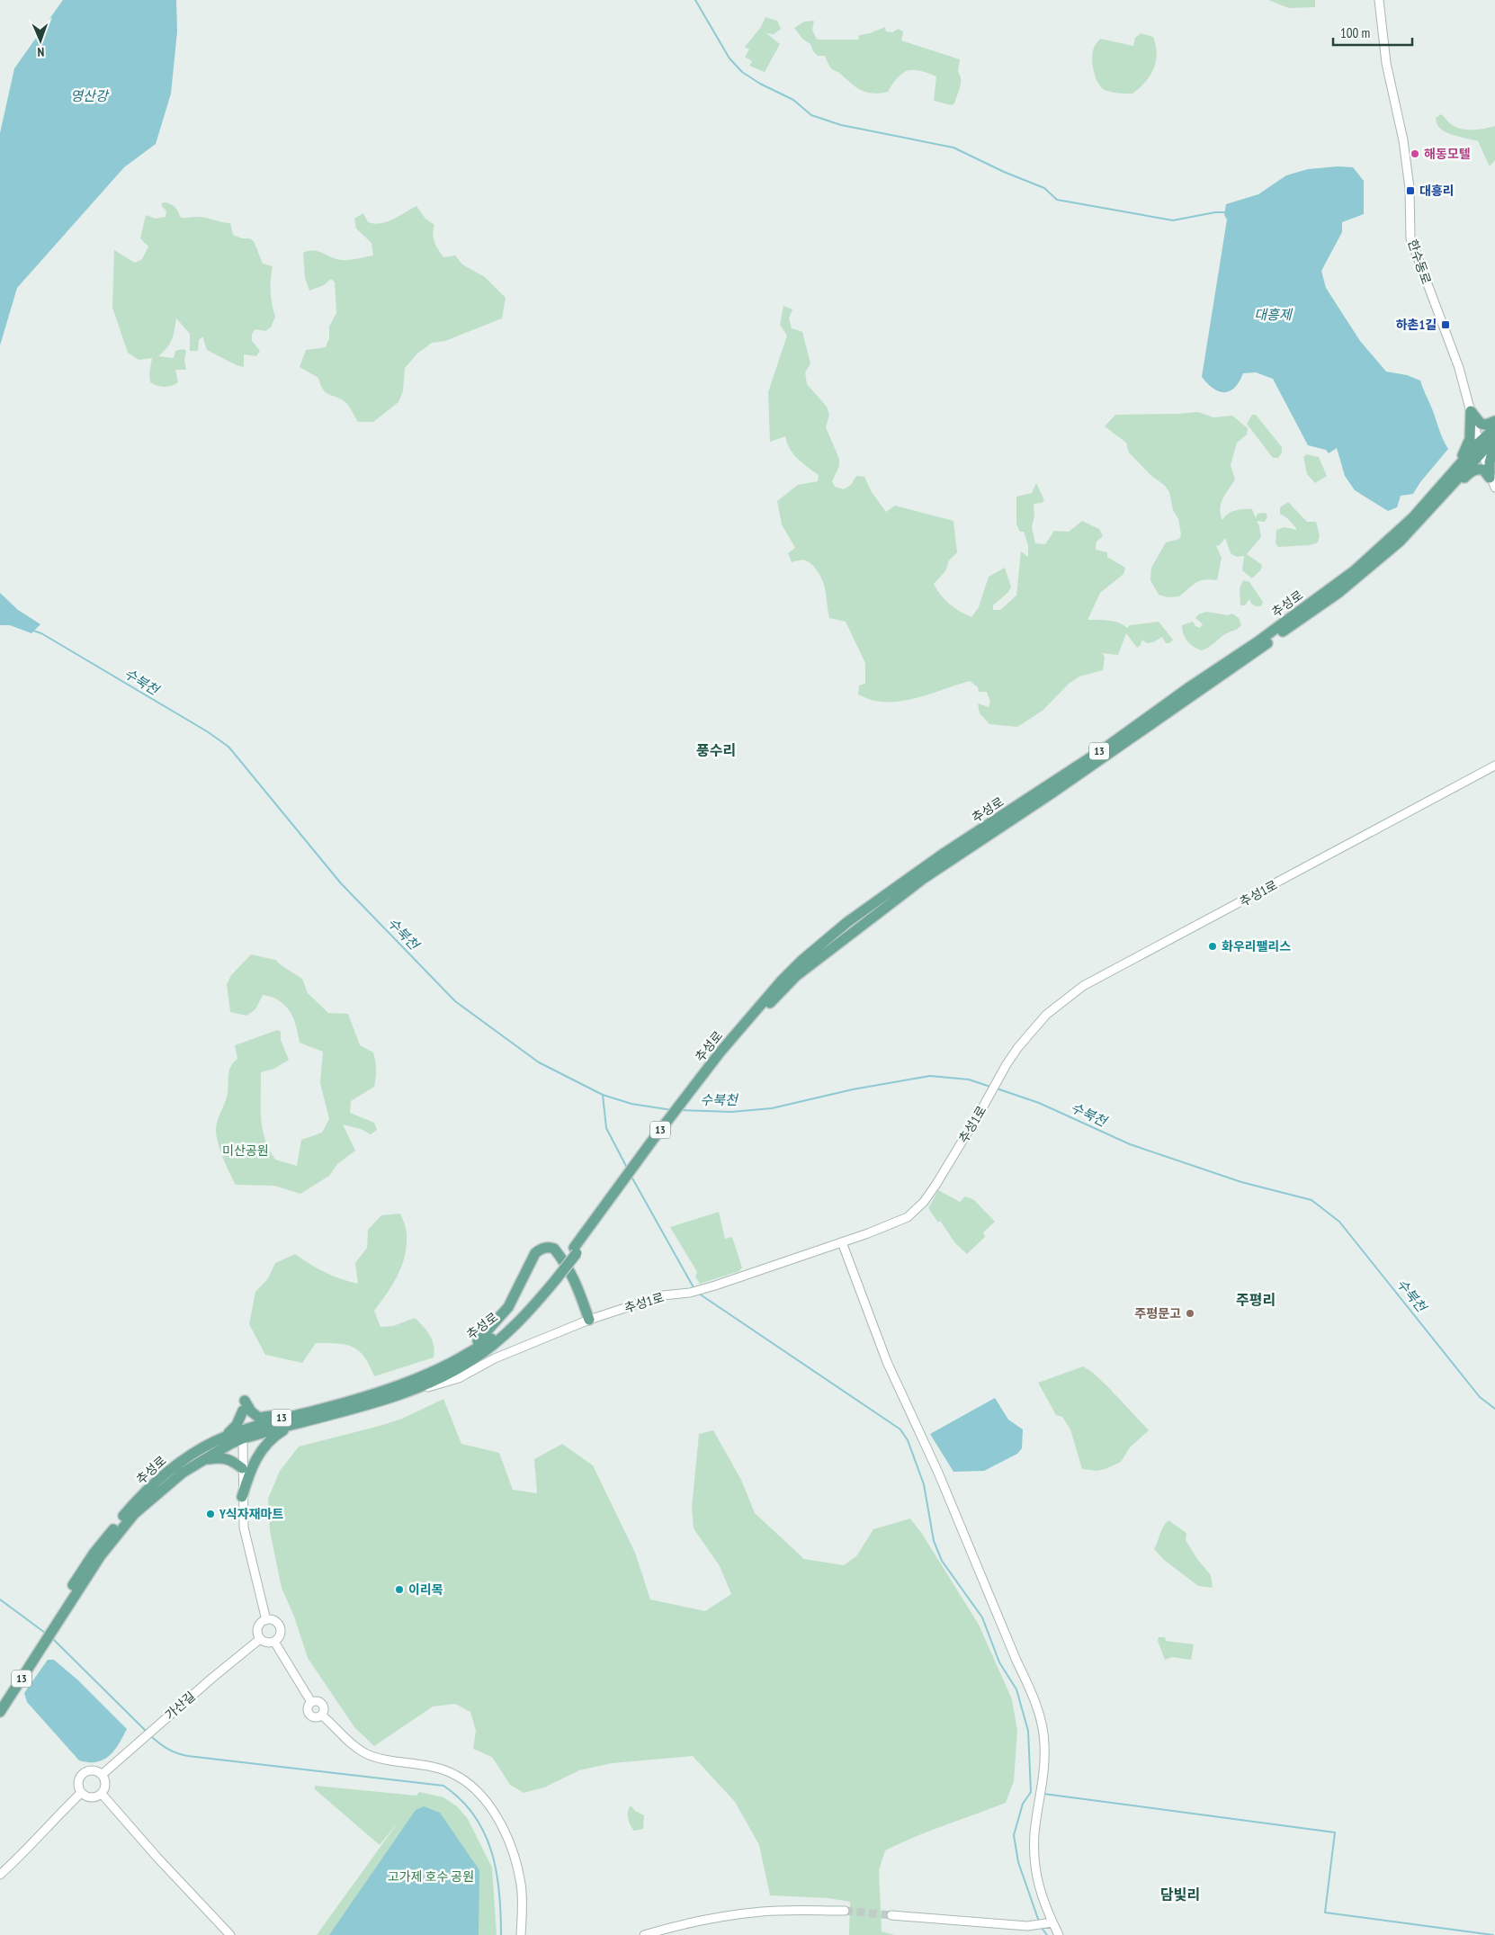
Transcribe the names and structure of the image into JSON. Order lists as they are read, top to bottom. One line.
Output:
{"streets":{"main road":["추성로","13"],"street":["한수동로","추성1로","가산길"]},"crossings":[["한수동로","추성로"],["추성로","추성1로"]],"districts":["풍수리","주평리","담빛리"],"water":["영산강","대흥제","수북천"],"parks":["미산공원","고가제 호수 공원"],"places":{"other":["해동모텔","화우리팰리스","주평문고","Y식자재마트","이리목"],"transit":["대흥리","하촌1길"]},"scale_bar":"100 m","north":"bottom"}
